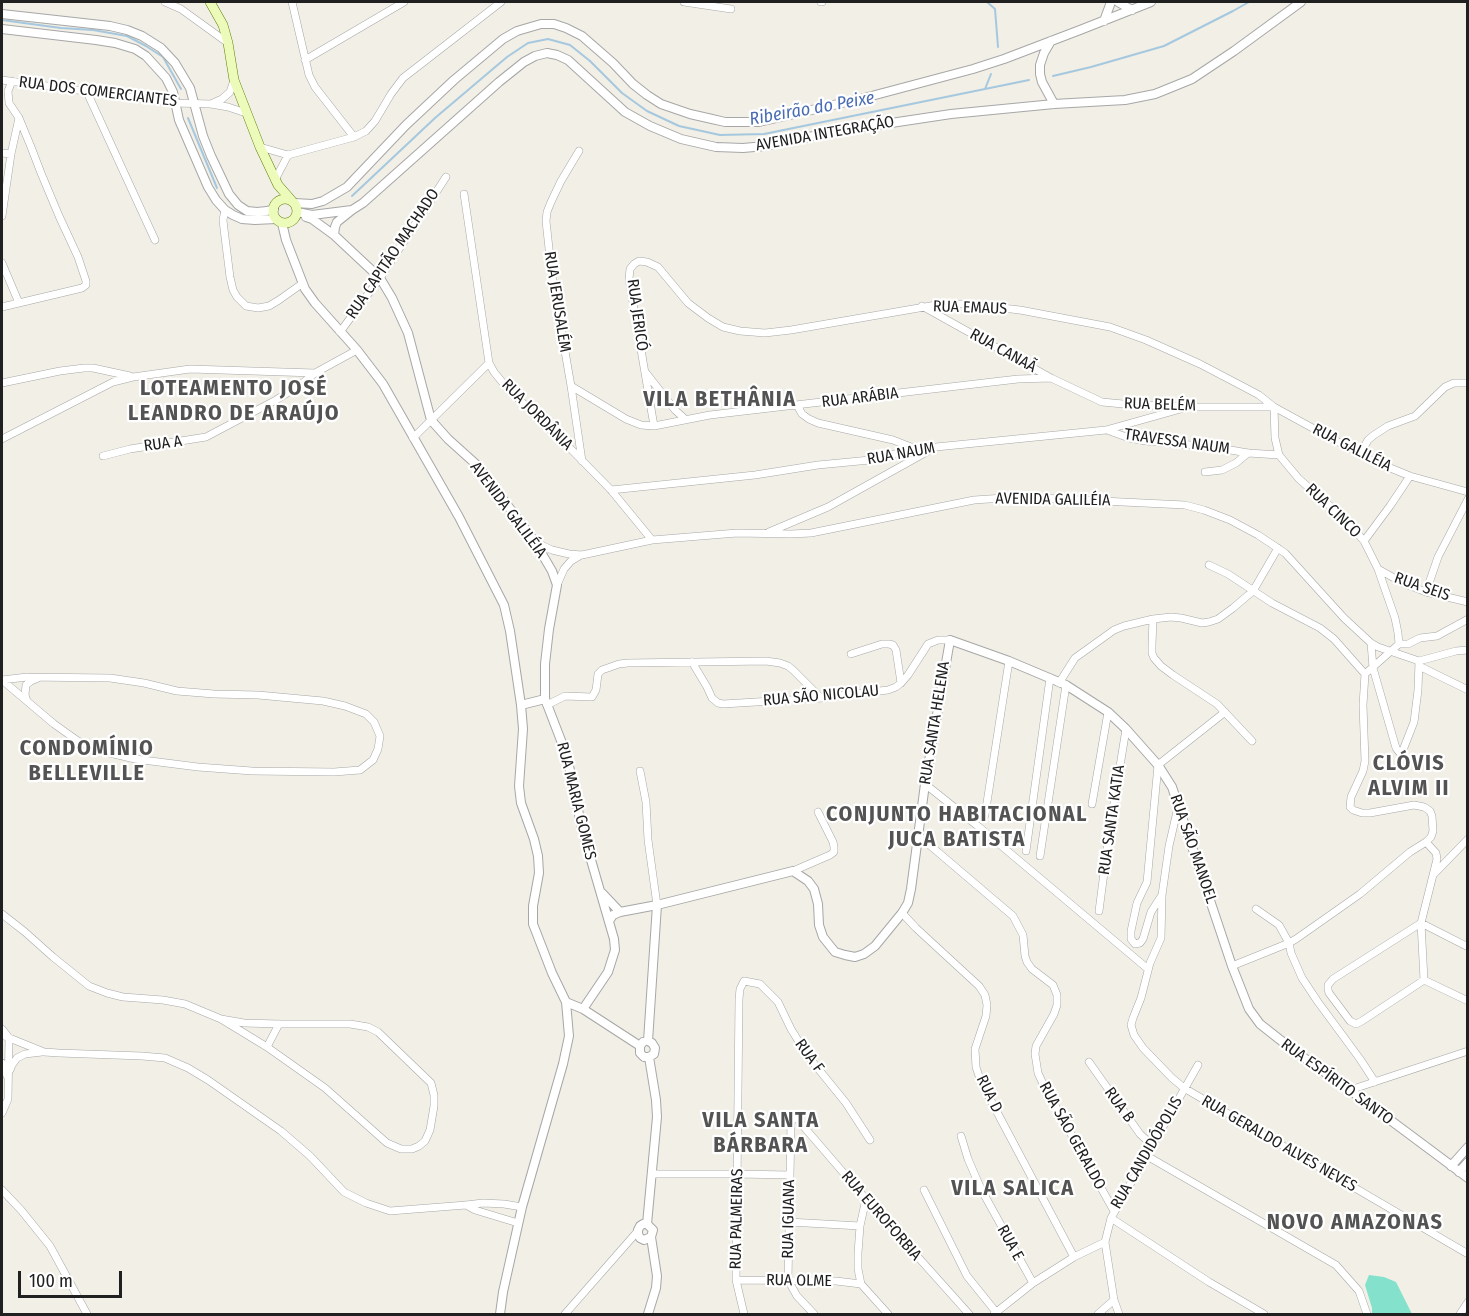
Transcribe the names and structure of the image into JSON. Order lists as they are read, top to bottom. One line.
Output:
{"streets":{"street":["RUA DOS COMERCIANTES","AVENIDA INTEGRAÇÃO","RUA CAPITÃO MACHADO","RUA JERUSALÉM","RUA EMAUS","RUA JERICÓ","RUA CANAÃ","RUA ARÁBIA","RUA BELÉM","RUA JORDÂNIA","TRAVESSA NAUM","RUA A","RUA GALILÉIA","RUA NAUM","AVENIDA GALILÉIA","RUA CINCO","RUA SEIS","RUA SÃO NICOLAU","RUA SANTA HELENA","RUA MARIA GOMES","RUA SANTA KATIA","RUA SÃO MANOEL","RUA F","RUA ESPÍRITO SANTO","RUA D","RUA B","RUA SÃO GERALDO","RUA GERALDO ALVES NEVES","RUA CANDIDÓPOLIS","RUA EUROFORBIA","RUA PALMEIRAS","RUA IGUANA","RUA E","RUA OLME"]},"crossings":[["AVENIDA INTEGRAÇÃO","AVENIDA GALILÉIA"],["RUA CAPITÃO MACHADO","AVENIDA GALILÉIA"],["RUA JERUSALÉM","RUA ARÁBIA"],["RUA JERUSALÉM","RUA JORDÂNIA"],["RUA EMAUS","RUA JERICÓ"],["RUA EMAUS","RUA CANAÃ"],["RUA EMAUS","RUA BELÉM"],["RUA EMAUS","RUA GALILÉIA"],["RUA JERICÓ","RUA ARÁBIA"],["RUA CANAÃ","RUA ARÁBIA"],["RUA CANAÃ","RUA BELÉM"],["RUA ARÁBIA","RUA BELÉM"],["RUA BELÉM","RUA GALILÉIA"],["RUA BELÉM","RUA NAUM"],["RUA JORDÂNIA","RUA NAUM"],["RUA JORDÂNIA","AVENIDA GALILÉIA"],["TRAVESSA NAUM","RUA NAUM"],["TRAVESSA NAUM","RUA CINCO"],["AVENIDA GALILÉIA","RUA MARIA GOMES"],["RUA CINCO","RUA SEIS"],["RUA SÃO NICOLAU","RUA SANTA HELENA"],["RUA SÃO NICOLAU","RUA SÃO MANOEL"],["RUA SANTA HELENA","RUA SÃO MANOEL"],["RUA SANTA HELENA","RUA D"],["RUA SANTA HELENA","RUA SÃO GERALDO"],["RUA SANTA KATIA","RUA SÃO MANOEL"],["RUA SÃO MANOEL","RUA ESPÍRITO SANTO"],["RUA F","RUA PALMEIRAS"],["RUA B","RUA CANDIDÓPOLIS"],["RUA SÃO GERALDO","RUA CANDIDÓPOLIS"],["RUA GERALDO ALVES NEVES","RUA CANDIDÓPOLIS"],["RUA EUROFORBIA","RUA IGUANA"],["RUA PALMEIRAS","RUA OLME"],["RUA IGUANA","RUA OLME"]],"districts":["LOTEAMENTO JOSÉ LEANDRO DE ARAÚJO","VILA BETHÂNIA","CONDOMÍNIO BELLEVILLE","CLÓVIS ALVIM II","CONJUNTO HABITACIONAL JUCA BATISTA","VILA SANTA BÁRBARA","VILA SALICA","NOVO AMAZONAS"],"water":["Ribeirão do Peixe"],"scale_bar":"100 m"}
